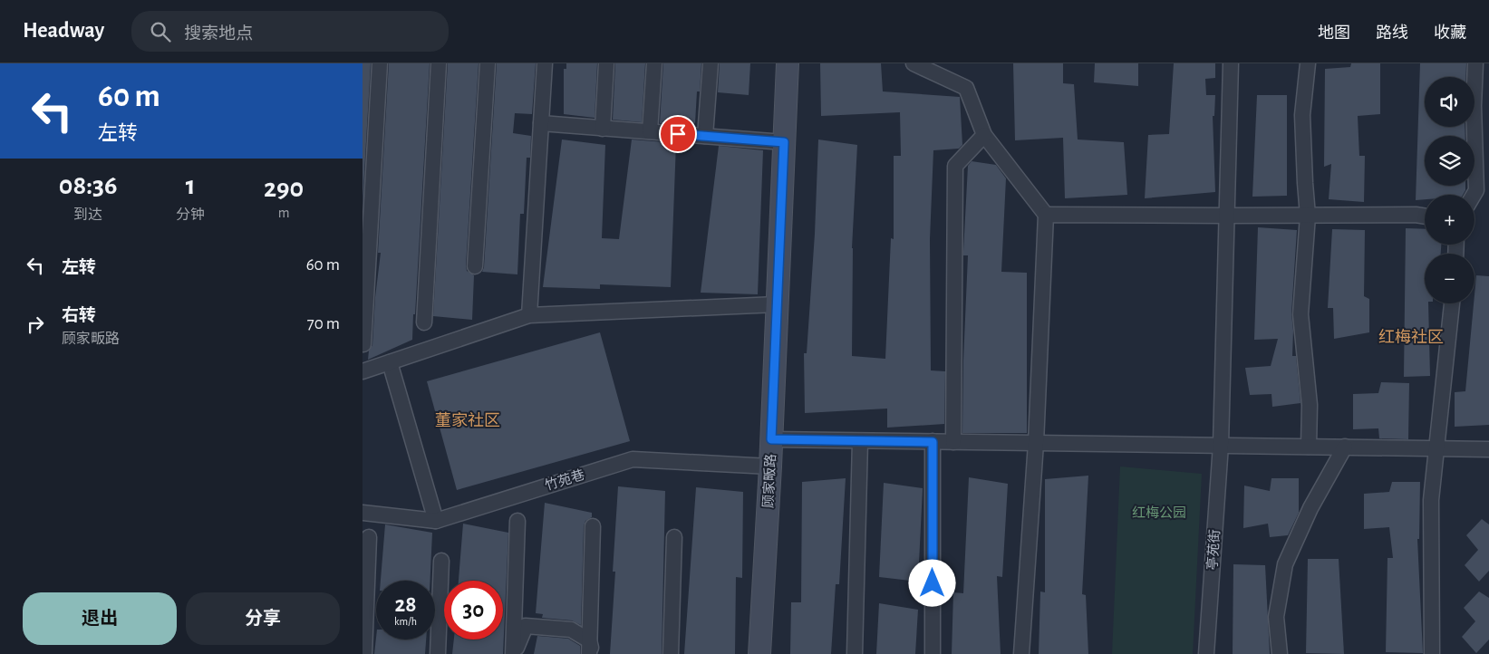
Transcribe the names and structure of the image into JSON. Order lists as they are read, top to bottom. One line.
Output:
{"streets":{"street":["竹苑巷","顾家畈路","亭苑街"]},"crossings":[["竹苑巷","顾家畈路"]],"districts":["红梅社区","董家社区"],"parks":["红梅公园"],"page":{"header":"Headway","search":"搜索地点","nav":["地图","路线","收藏"],"turn":["60 m","左转"],"map_buttons":["+","−"],"eta":["08:36","到达","1","分钟","290","m"],"list":[{"name":"左转","value":"60 m"},{"name":"右转","note":"顾家畈路","value":"70 m"}],"speed":"28 km/h","limit":"30","buttons":["退出","分享"]}}
